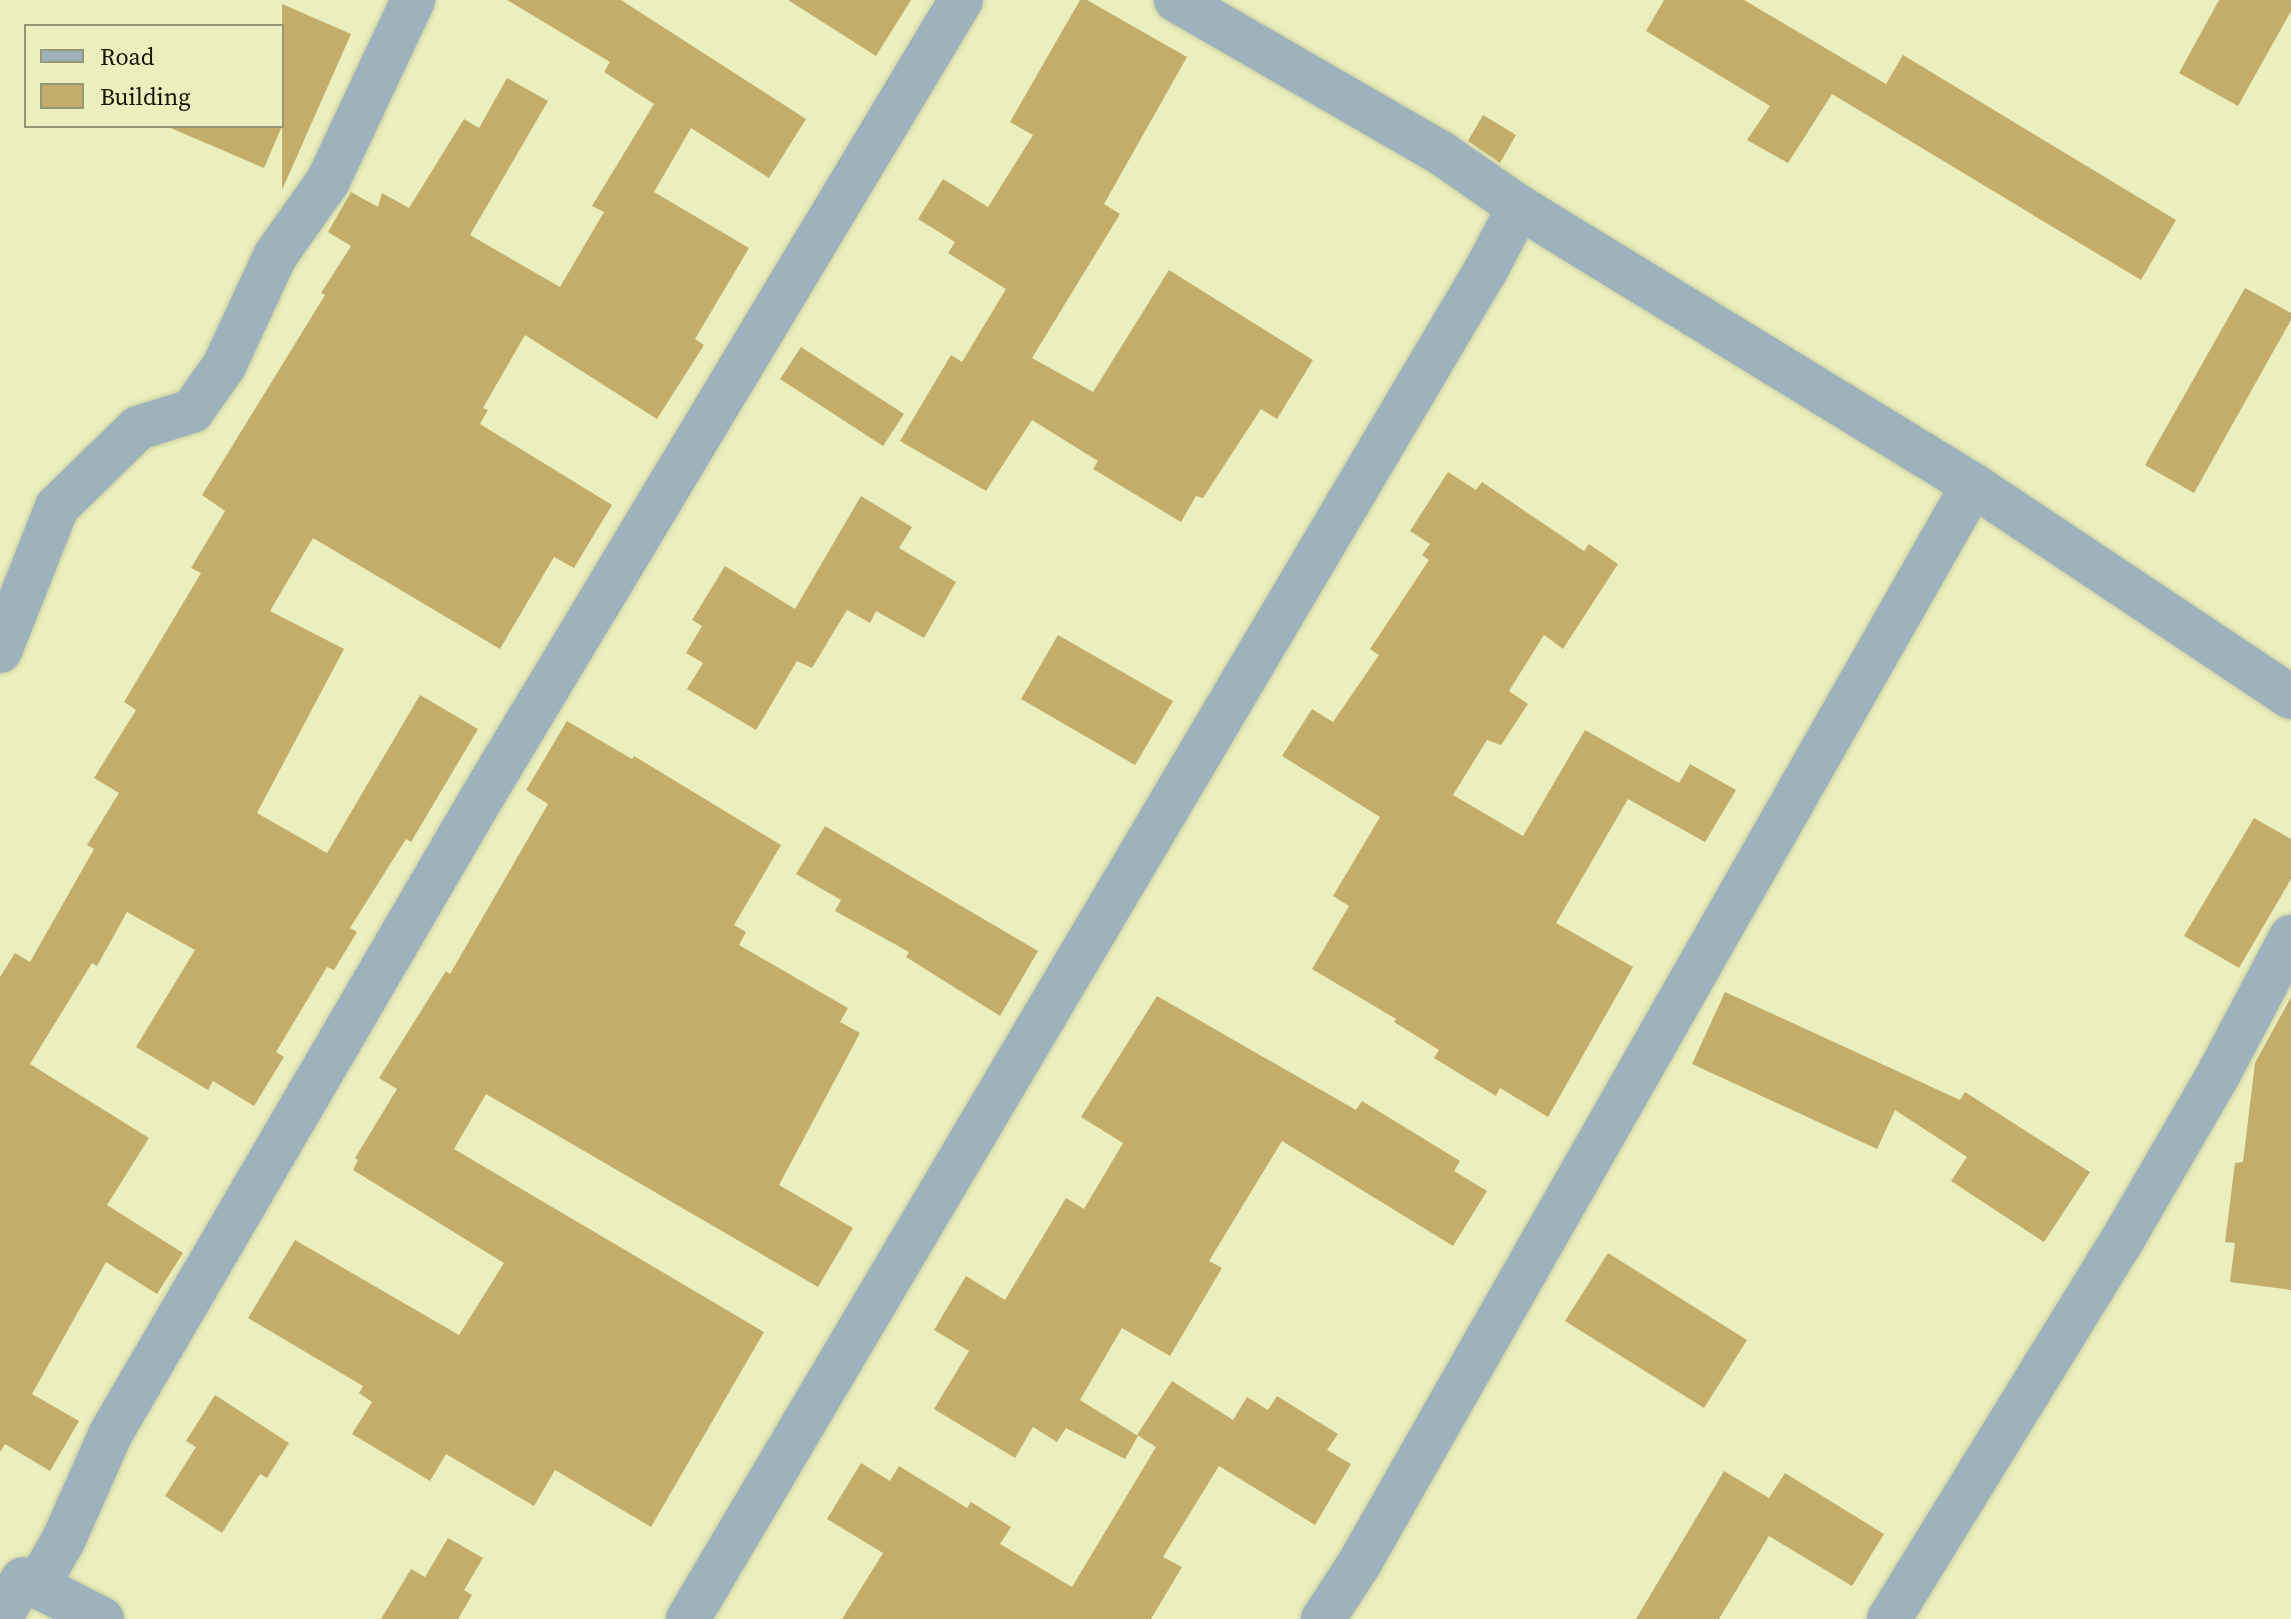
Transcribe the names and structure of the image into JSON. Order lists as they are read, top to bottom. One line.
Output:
{"legend":["Road","Building"]}
